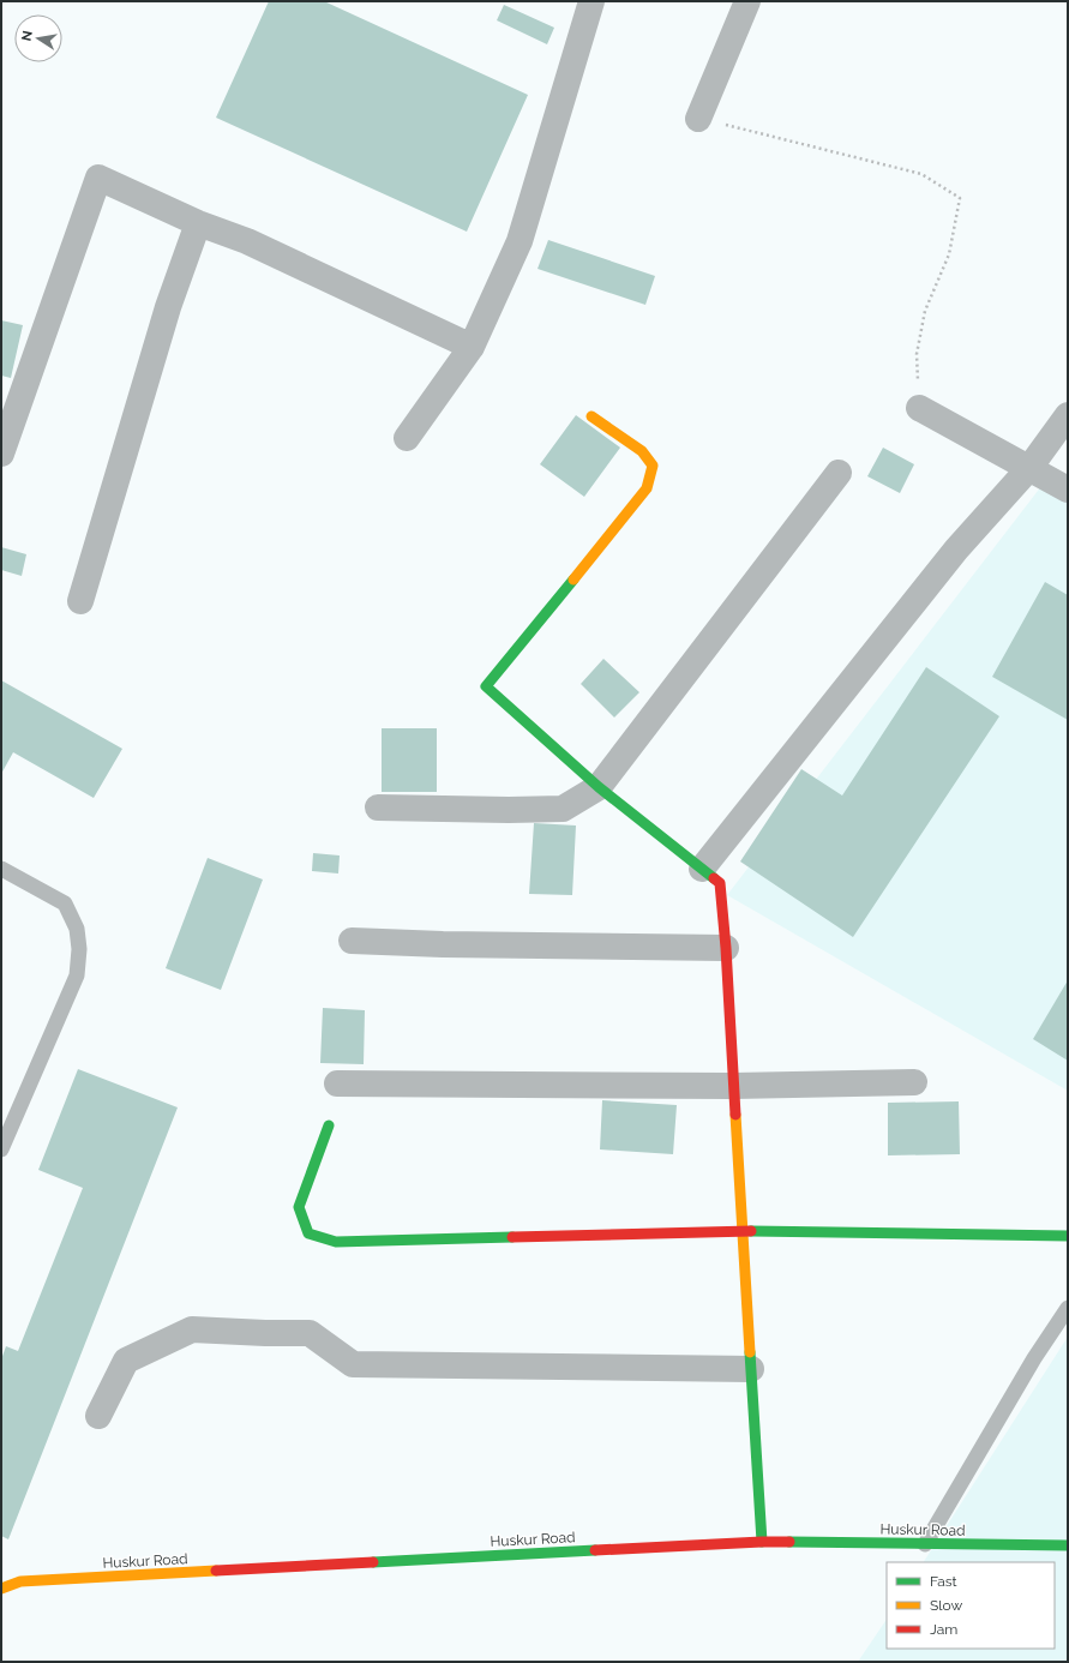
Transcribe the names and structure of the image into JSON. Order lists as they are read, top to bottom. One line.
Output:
{"streets":{"street":["Huskur Road"]},"legend":["Fast","Slow","Jam"],"north":"left"}
